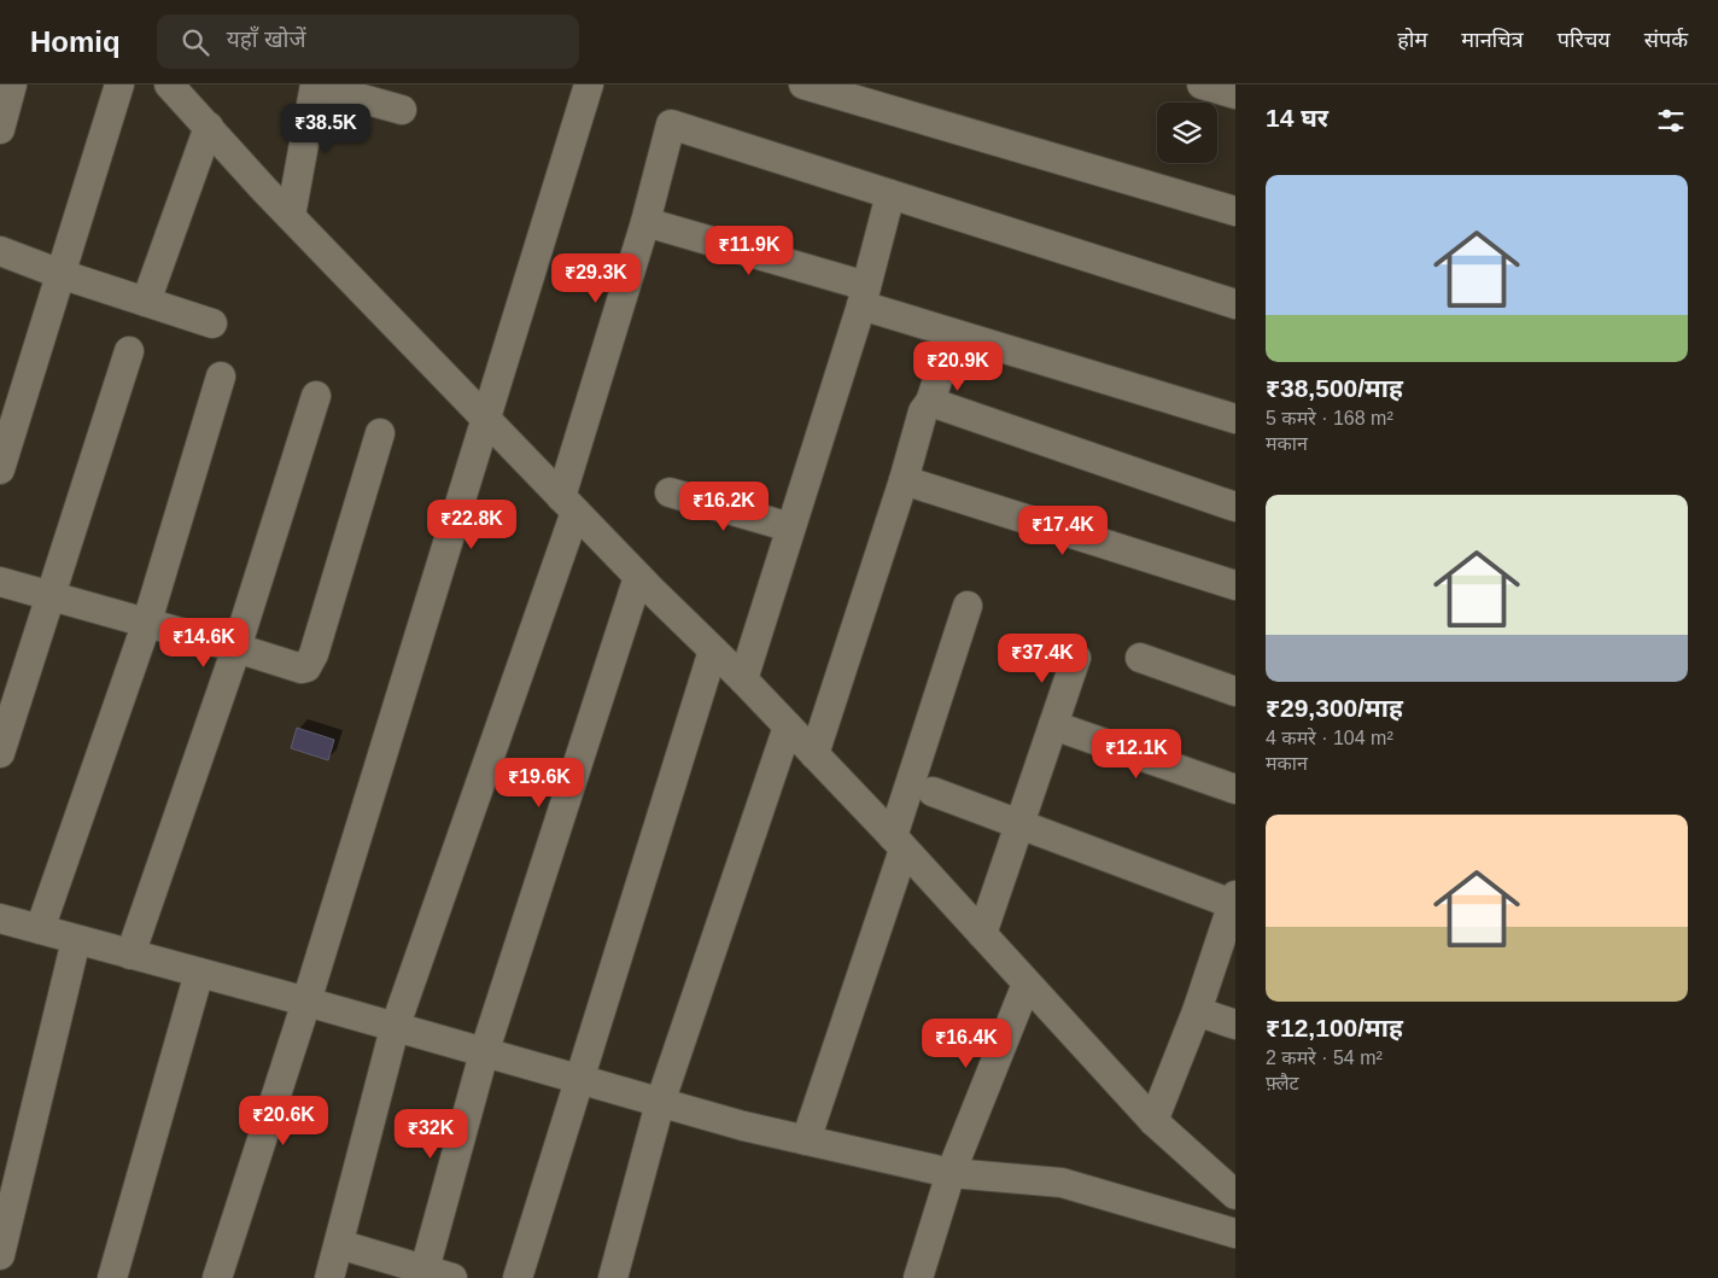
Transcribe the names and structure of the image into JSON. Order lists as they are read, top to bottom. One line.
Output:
{"page":{"header":"Homiq","search":"यहाँ खोजें","nav":["होम","मानचित्र","परिचय","संपर्क"],"heading":"14 घर","price":["₹38.5K","₹11.9K","₹29.3K","₹20.9K","₹16.2K","₹22.8K","₹17.4K","₹14.6K","₹37.4K","₹12.1K","₹19.6K","₹16.4K","₹20.6K","₹32K"],"list":[{"name":"₹38,500/माह","note":"5 कमरे · 168 m² · मकान"},{"name":"₹29,300/माह","note":"4 कमरे · 104 m² · मकान"},{"name":"₹12,100/माह","note":"2 कमरे · 54 m² · फ़्लैट"}]}}
